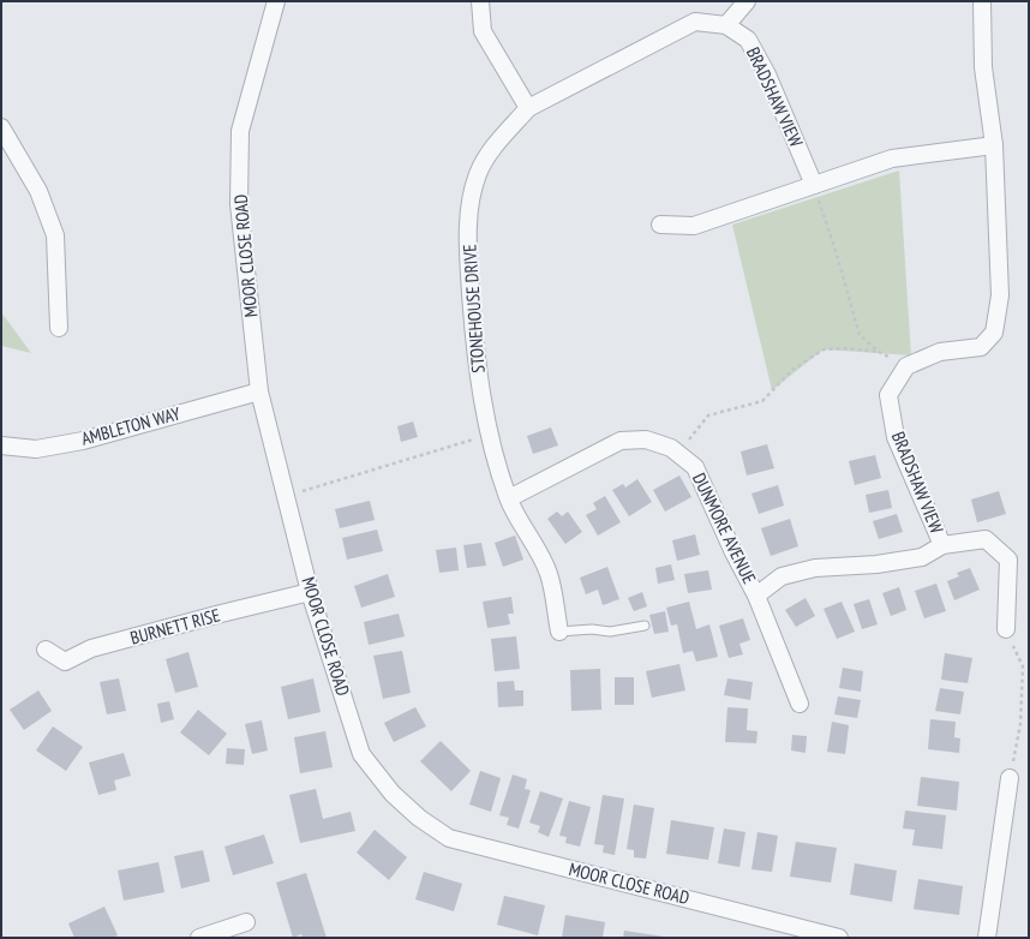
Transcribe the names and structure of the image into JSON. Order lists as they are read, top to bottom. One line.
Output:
{"streets":{"street":["BRADSHAW VIEW","MOOR CLOSE ROAD","STONEHOUSE DRIVE","AMBLETON WAY","DUNMORE AVENUE","BURNETT RISE"]},"crossings":[["BRADSHAW VIEW","STONEHOUSE DRIVE"],["BRADSHAW VIEW","DUNMORE AVENUE"],["MOOR CLOSE ROAD","AMBLETON WAY"],["MOOR CLOSE ROAD","BURNETT RISE"],["STONEHOUSE DRIVE","DUNMORE AVENUE"]]}
